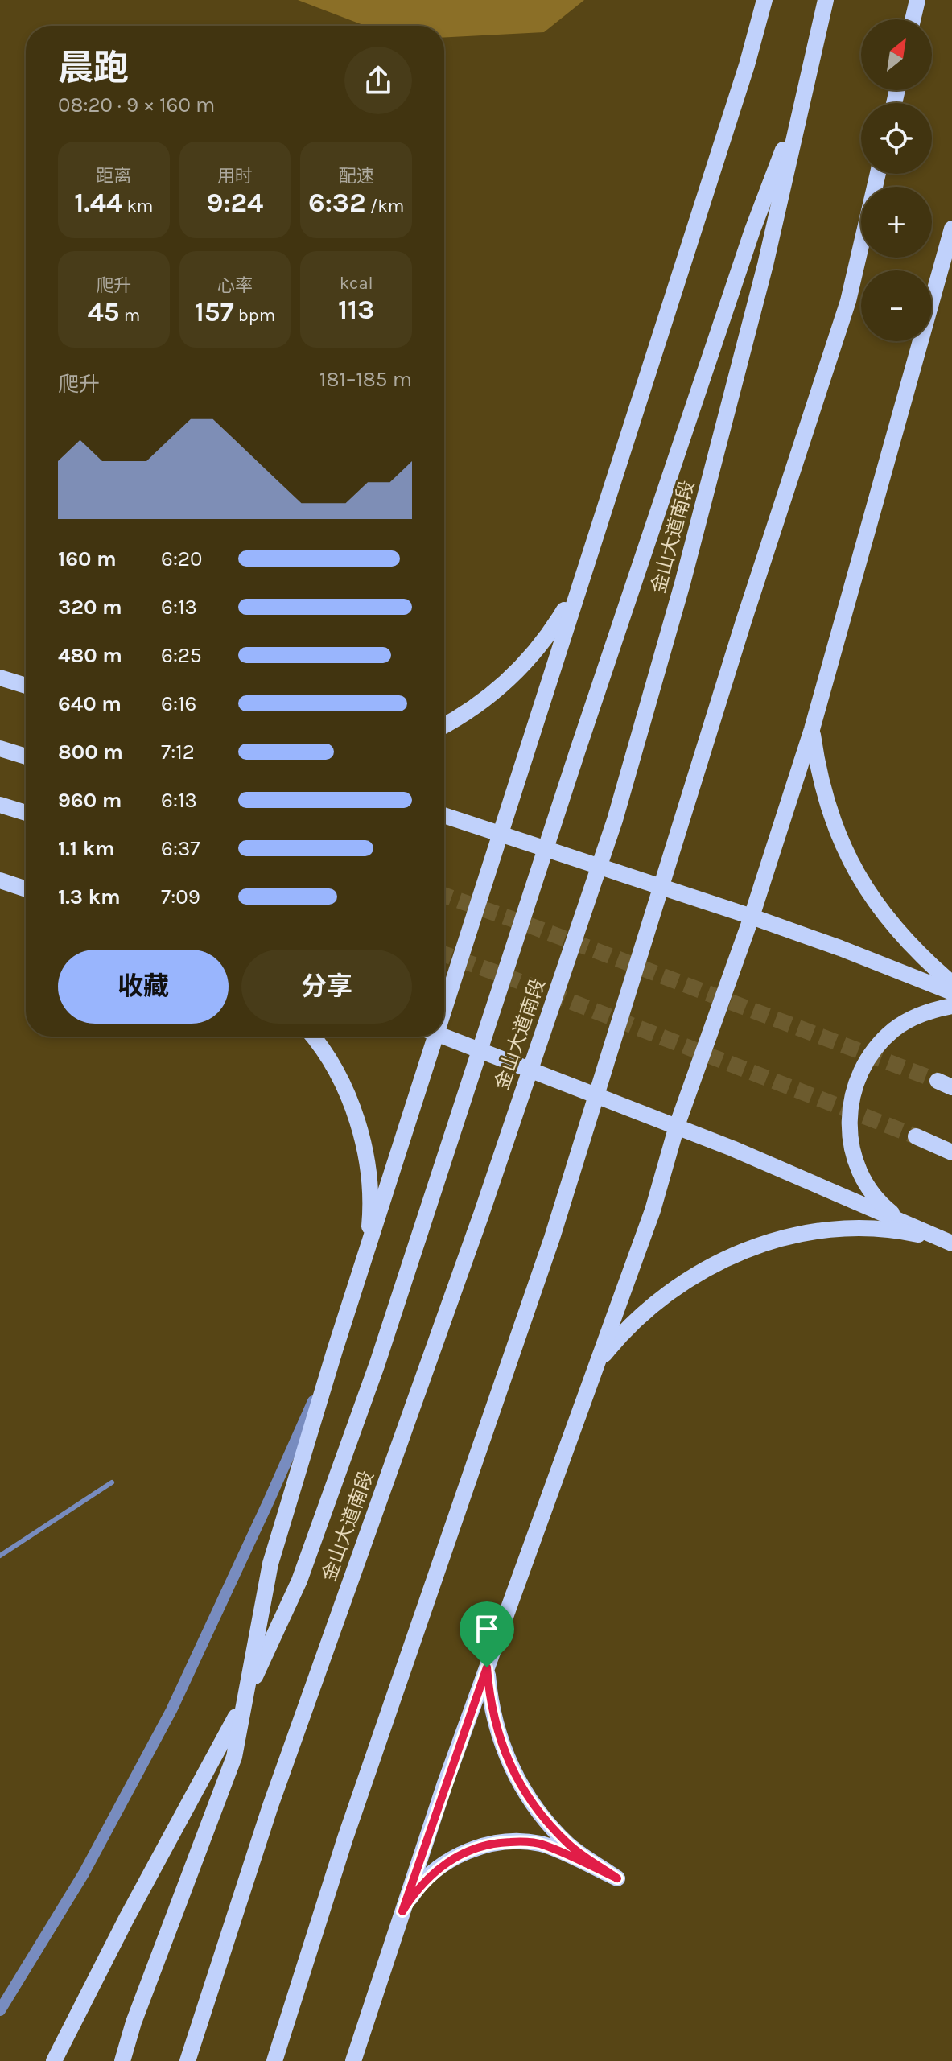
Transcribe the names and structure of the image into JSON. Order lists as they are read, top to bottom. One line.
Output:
{"streets":{"main road":["金山大道南段"]},"north":"top right","page":{"map_buttons":["+","−"],"heading":["晨跑","08:20 · 9 × 160 m"],"stats":[["距离","1.44 km"],["用时","9:24"],["配速","6:32 /km"],["爬升","45 m"],["心率","157 bpm"],["kcal","113"]],"chart":["爬升","181–185 m"],"list":[{"name":"160 m","note":"6:20"},{"name":"320 m","note":"6:13"},{"name":"480 m","note":"6:25"},{"name":"640 m","note":"6:16"},{"name":"800 m","note":"7:12"},{"name":"960 m","note":"6:13"},{"name":"1.1 km","note":"6:37"},{"name":"1.3 km","note":"7:09"}],"buttons":["收藏","分享"]}}
